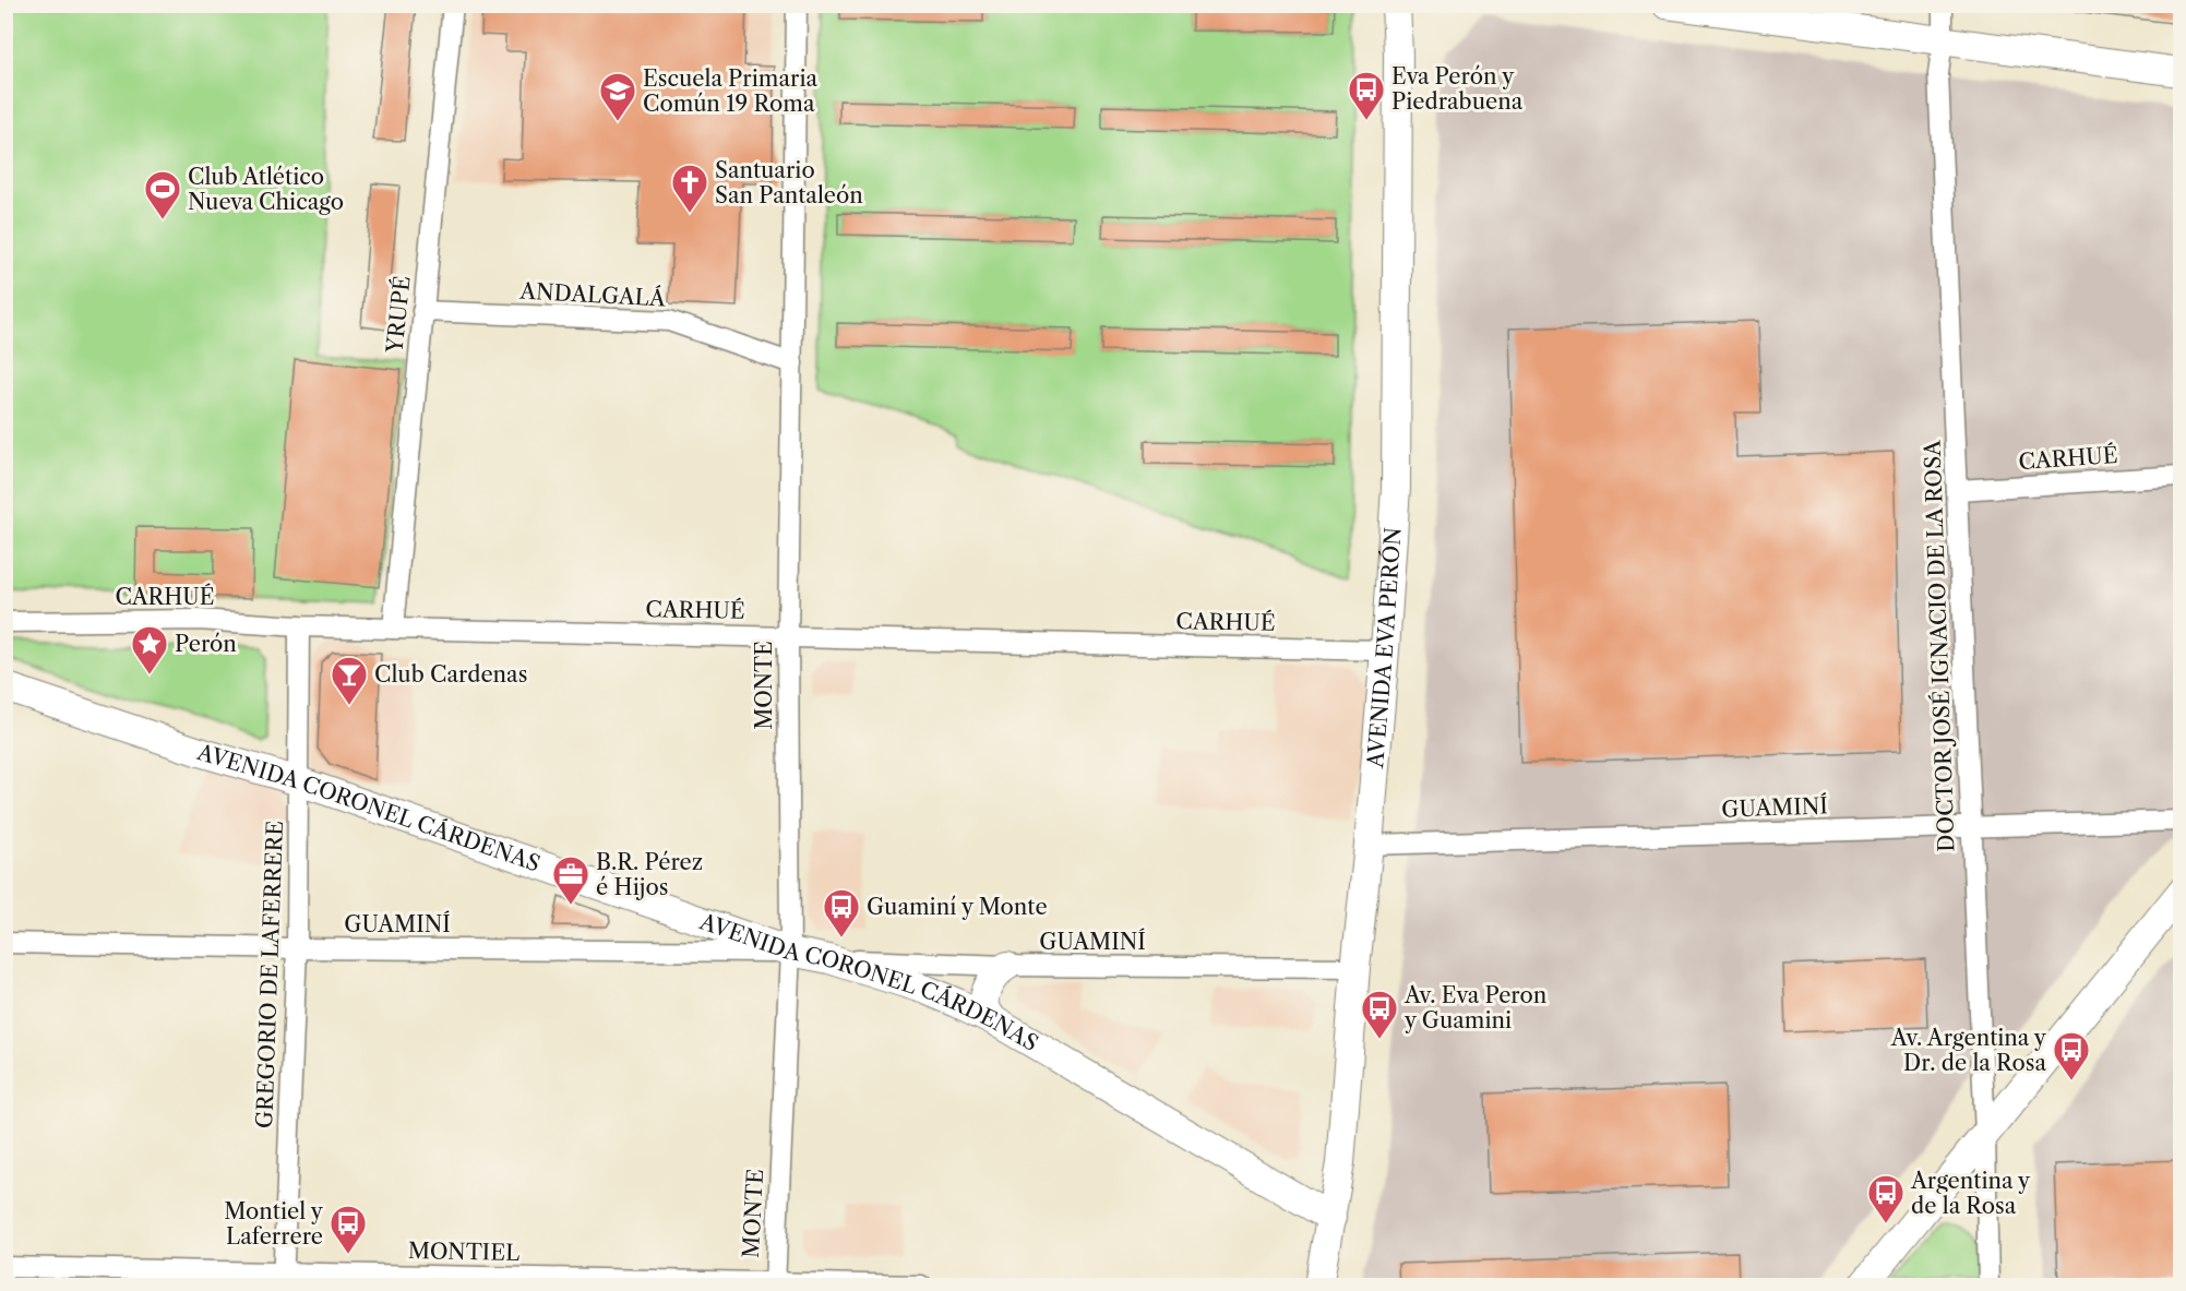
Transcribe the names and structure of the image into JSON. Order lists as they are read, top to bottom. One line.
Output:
{"streets":{"street":["ANDALGALÁ","YRUPÉ","CARHUÉ","DOCTOR JOSÉ IGNACIO DE LA ROSA","AVENIDA EVA PERÓN","MONTE","GUAMINÍ","AVENIDA CORONEL CÁRDENAS","GREGORIO DE LAFERRERE","MONTIEL"]},"crossings":[["ANDALGALÁ","YRUPÉ"],["ANDALGALÁ","MONTE"],["YRUPÉ","CARHUÉ"],["CARHUÉ","DOCTOR JOSÉ IGNACIO DE LA ROSA"],["CARHUÉ","AVENIDA EVA PERÓN"],["CARHUÉ","MONTE"],["CARHUÉ","GREGORIO DE LAFERRERE"],["DOCTOR JOSÉ IGNACIO DE LA ROSA","GUAMINÍ"],["AVENIDA EVA PERÓN","GUAMINÍ"],["AVENIDA EVA PERÓN","AVENIDA CORONEL CÁRDENAS"],["MONTE","GUAMINÍ"],["MONTE","AVENIDA CORONEL CÁRDENAS"],["MONTE","MONTIEL"],["GUAMINÍ","AVENIDA CORONEL CÁRDENAS"],["GUAMINÍ","GREGORIO DE LAFERRERE"],["AVENIDA CORONEL CÁRDENAS","GREGORIO DE LAFERRERE"],["GREGORIO DE LAFERRERE","MONTIEL"]],"places":{"bus stop":["Eva Perón y Piedrabuena","Guaminí y Monte","Av. Eva Peron y Guamini","Av. Argentina y Dr. de la Rosa","Argentina y de la Rosa","Montiel y Laferrere"],"school or university":["Escuela Primaria Común 19 Roma"],"church":["Santuario San Pantaleón"],"sports":["Club Atlético Nueva Chicago"],"place":["Perón"],"bar":["Club Cardenas"],"office":["B.R. Pérez é Hijos"]}}
